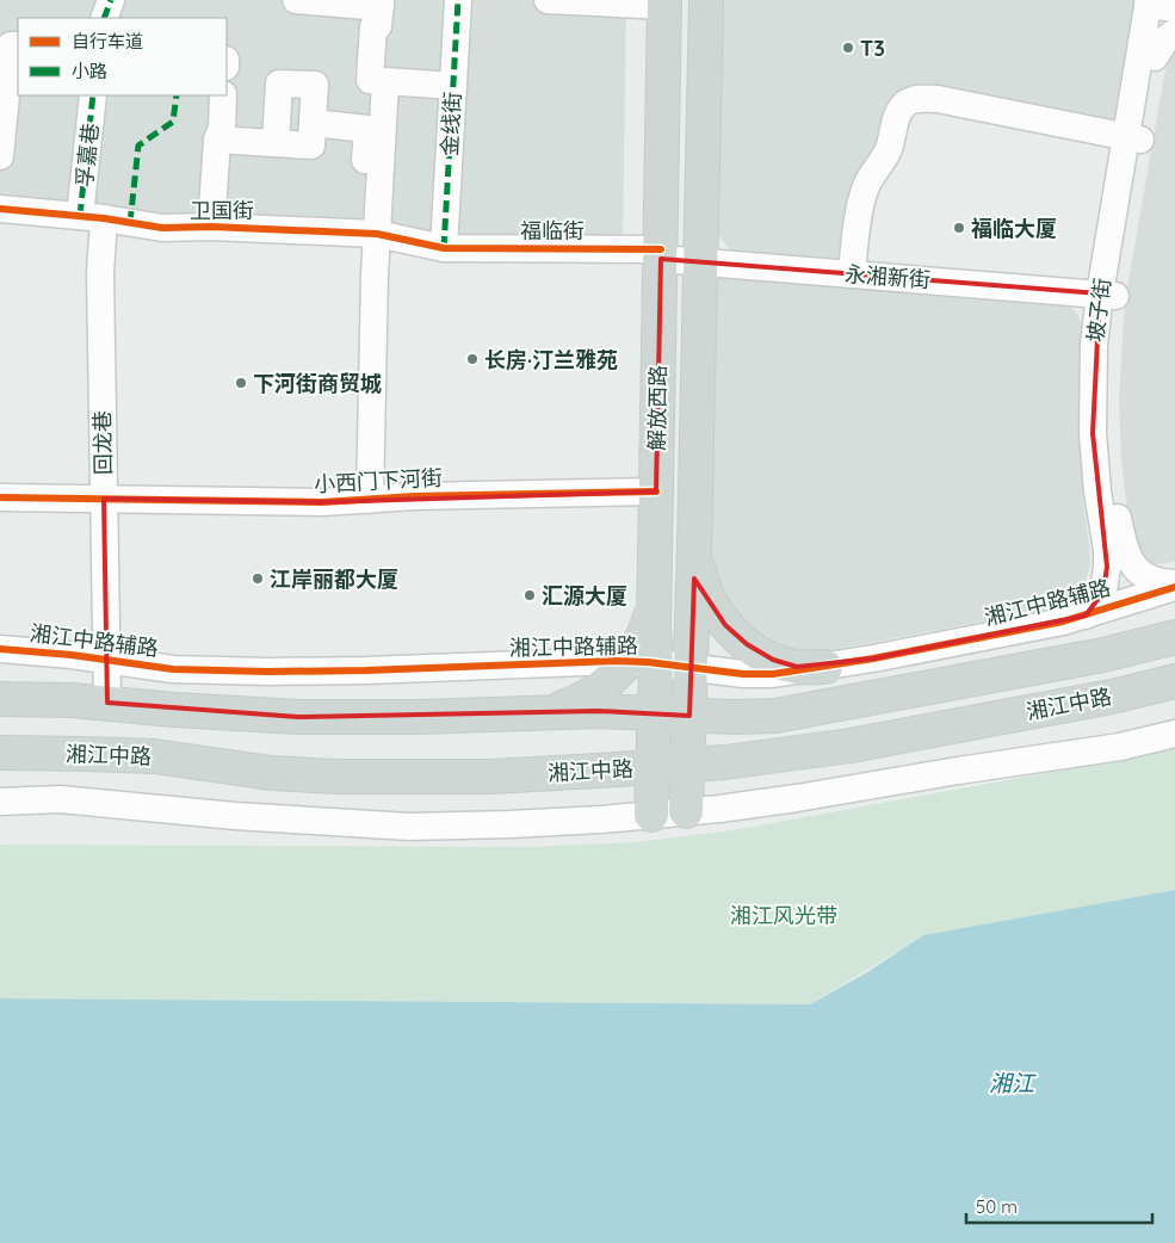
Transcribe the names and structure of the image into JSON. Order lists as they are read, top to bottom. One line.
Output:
{"streets":{"main road":["解放西路","湘江中路"],"street":["金线街","孚嘉巷","卫国街","福临街","永湘新街","坡子街","回龙巷","小西门下河街","湘江中路辅路"]},"crossings":[["金线街","卫国街"],["金线街","福临街"],["孚嘉巷","卫国街"],["孚嘉巷","回龙巷"],["卫国街","福临街"],["卫国街","回龙巷"],["福临街","永湘新街"],["福临街","解放西路"],["永湘新街","坡子街"],["永湘新街","解放西路"],["坡子街","湘江中路辅路"],["解放西路","小西门下河街"],["解放西路","湘江中路辅路"],["解放西路","湘江中路"],["回龙巷","小西门下河街"],["回龙巷","湘江中路辅路"],["回龙巷","湘江中路"]],"water":["湘江"],"parks":["湘江风光带"],"places":["T3","福临大厦","长房·汀兰雅苑","下河街商贸城","江岸丽都大厦","汇源大厦"],"legend":["自行车道","小路"],"scale_bar":"50 m"}
